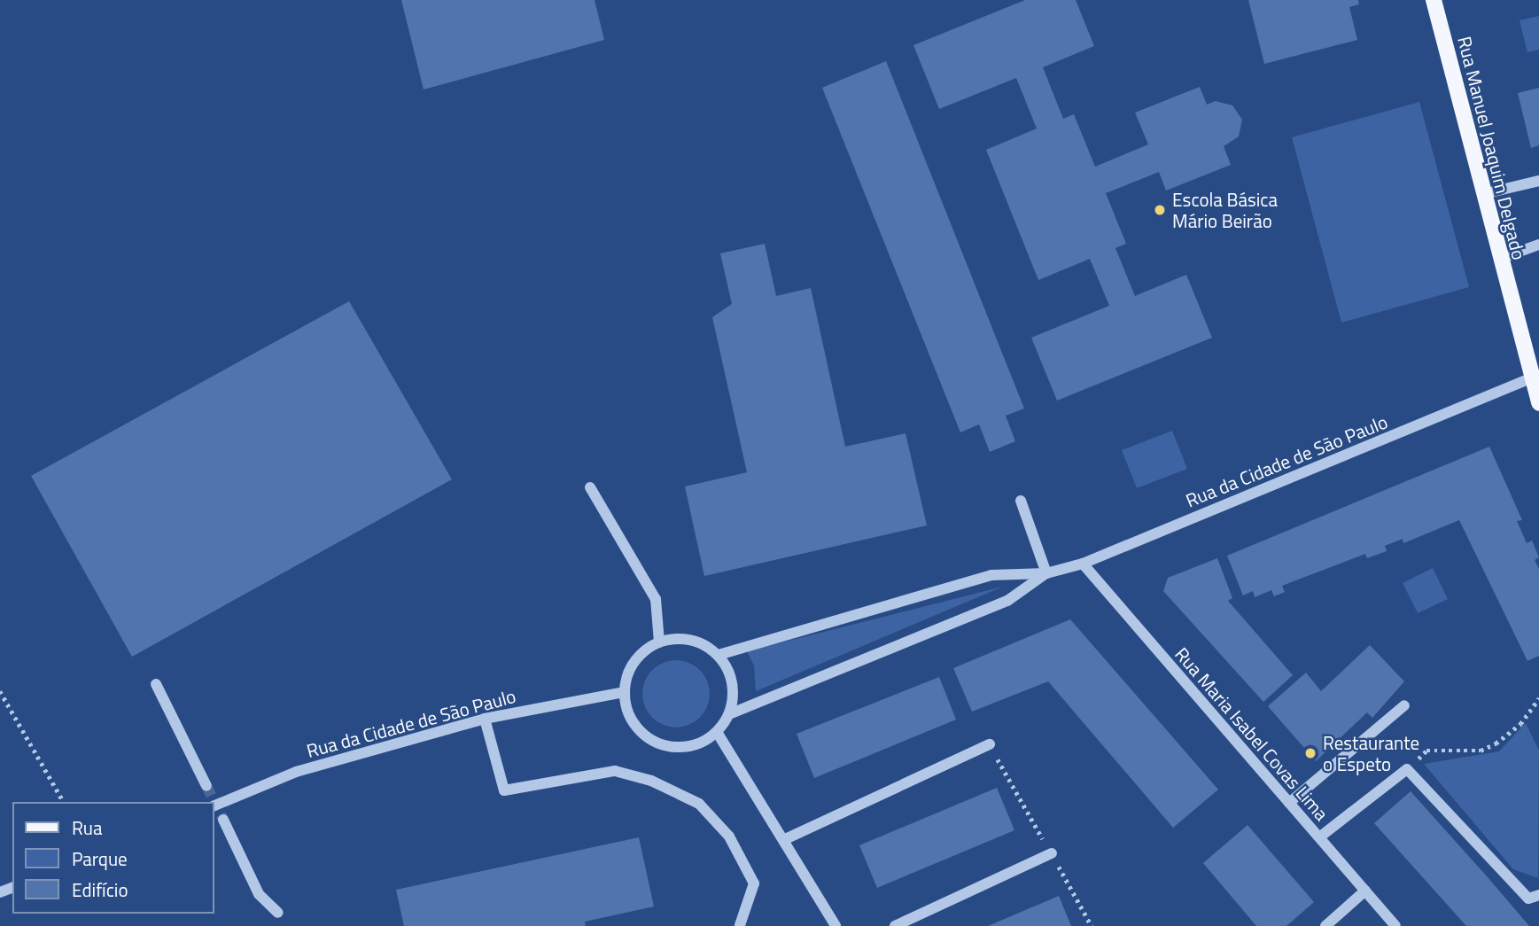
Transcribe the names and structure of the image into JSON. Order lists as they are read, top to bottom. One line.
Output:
{"streets":{"main road":["Rua Manuel Joaquim Delgado"],"street":["Rua da Cidade de São Paulo","Rua Maria Isabel Covas Lima"]},"crossings":[["Rua Manuel Joaquim Delgado","Rua da Cidade de São Paulo"],["Rua da Cidade de São Paulo","Rua Maria Isabel Covas Lima"]],"places":["Escola Básica Mário Beirão","Restaurante o Espeto"],"legend":["Rua","Parque","Edifício"]}
